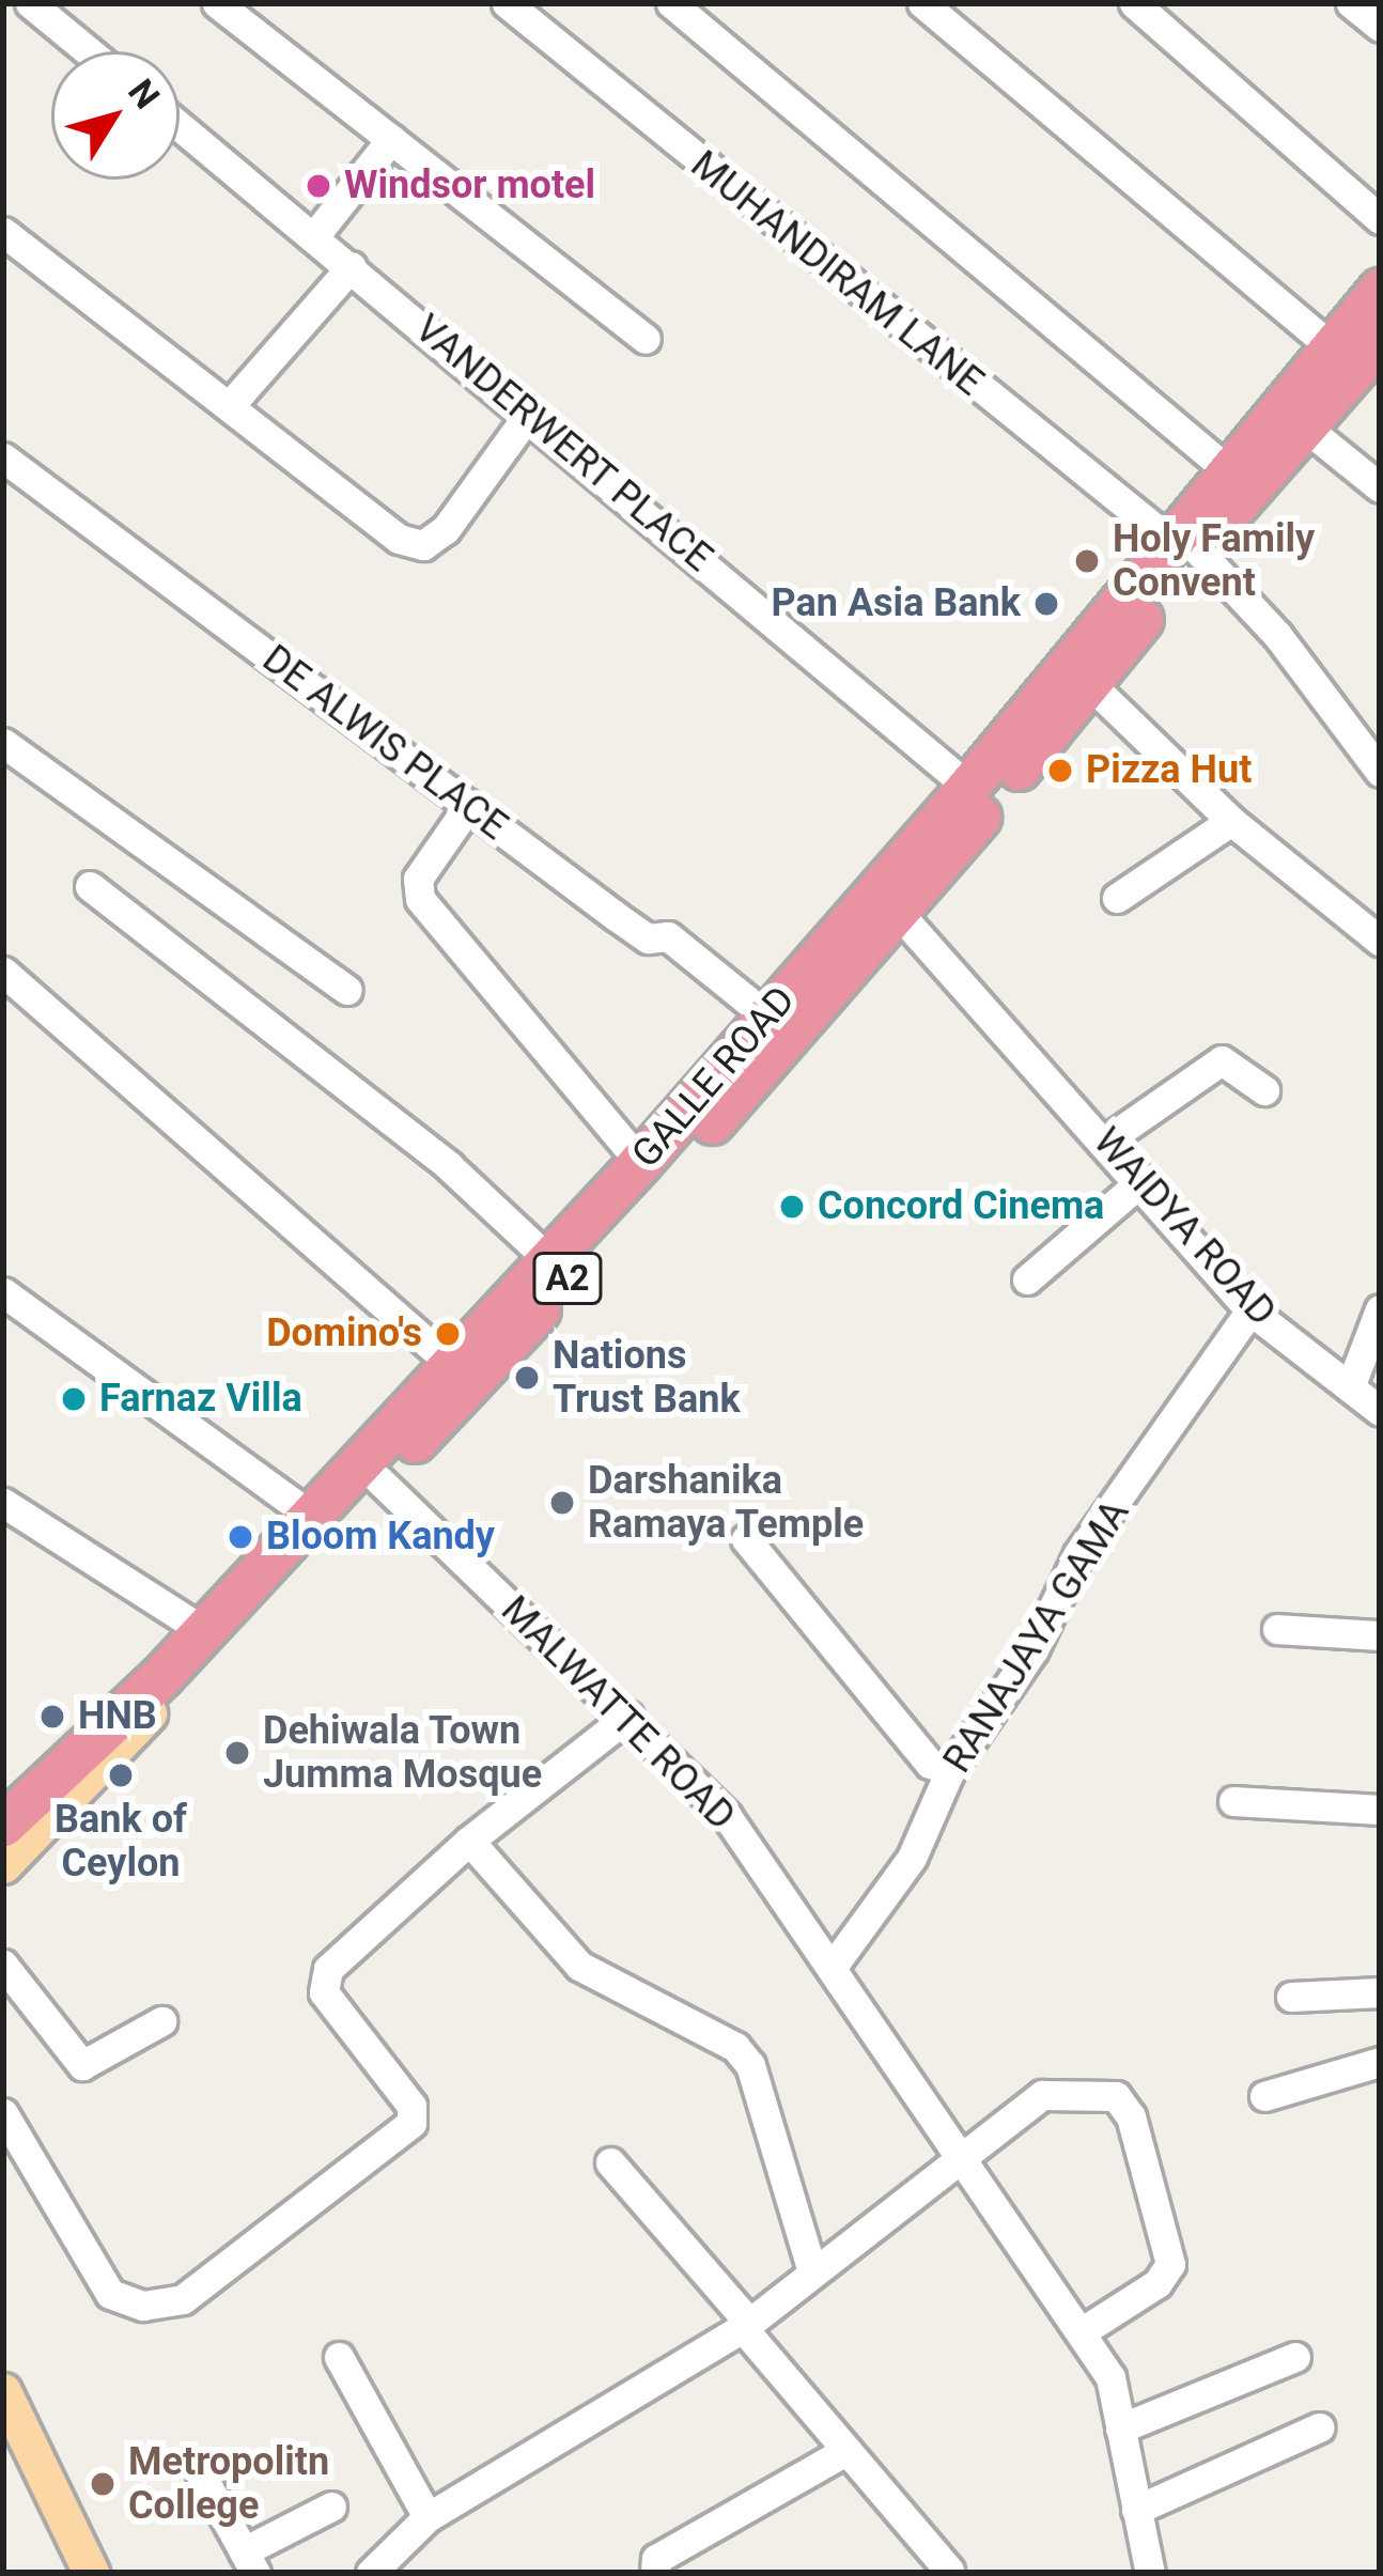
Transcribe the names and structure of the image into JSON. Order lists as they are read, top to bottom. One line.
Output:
{"streets":{"highway":["GALLE ROAD","A2"],"street":["MUHANDIRAM LANE","VANDERWERT PLACE","DE ALWIS PLACE","WAIDYA ROAD","RANAJAYA GAMA","MALWATTE ROAD"]},"crossings":[["MUHANDIRAM LANE","GALLE ROAD"],["VANDERWERT PLACE","GALLE ROAD"],["DE ALWIS PLACE","GALLE ROAD"],["GALLE ROAD","WAIDYA ROAD"],["GALLE ROAD","MALWATTE ROAD"],["WAIDYA ROAD","RANAJAYA GAMA"],["RANAJAYA GAMA","MALWATTE ROAD"]],"places":["Windsor motel","Holy Family Convent","Pan Asia Bank","Pizza Hut","Concord Cinema","Domino's","Nations Trust Bank","Farnaz Villa","Darshanika Ramaya Temple","Bloom Kandy","HNB","Dehiwala Town Jumma Mosque","Bank of Ceylon","Metropolitn College"],"north":"top right"}
